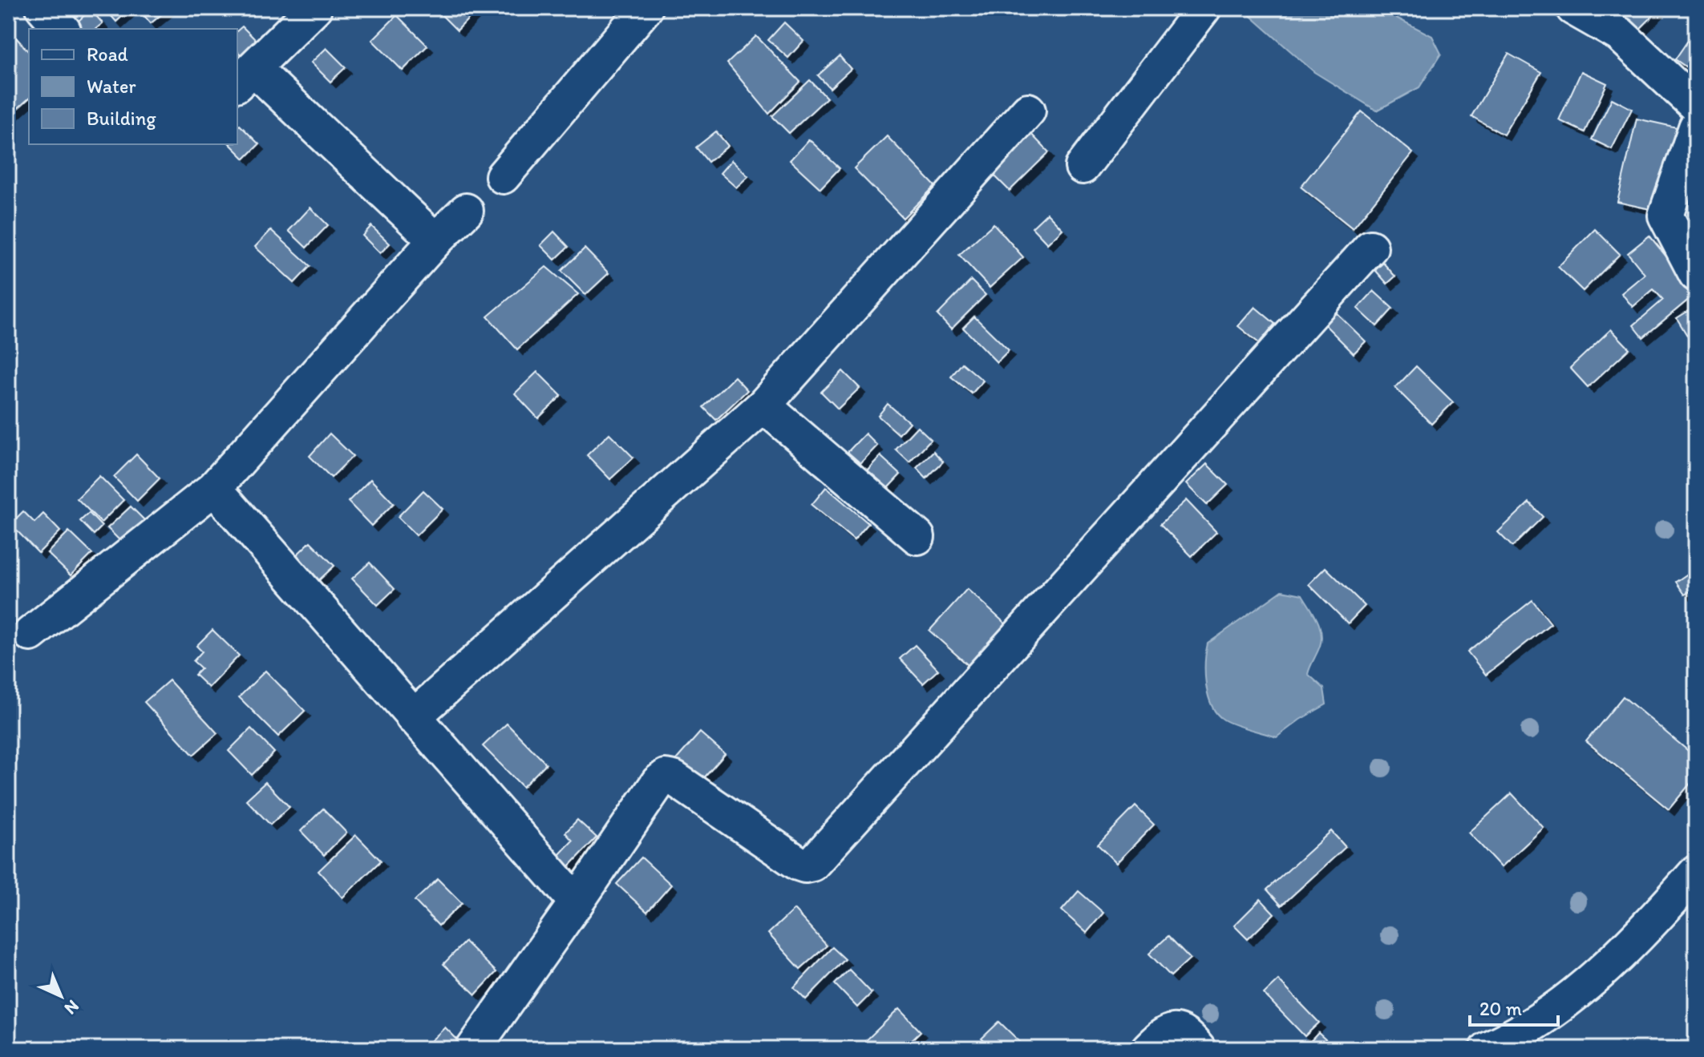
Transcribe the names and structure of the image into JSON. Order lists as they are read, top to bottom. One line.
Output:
{"legend":["Road","Water","Building"],"scale_bar":"20 m","north":"bottom right"}
